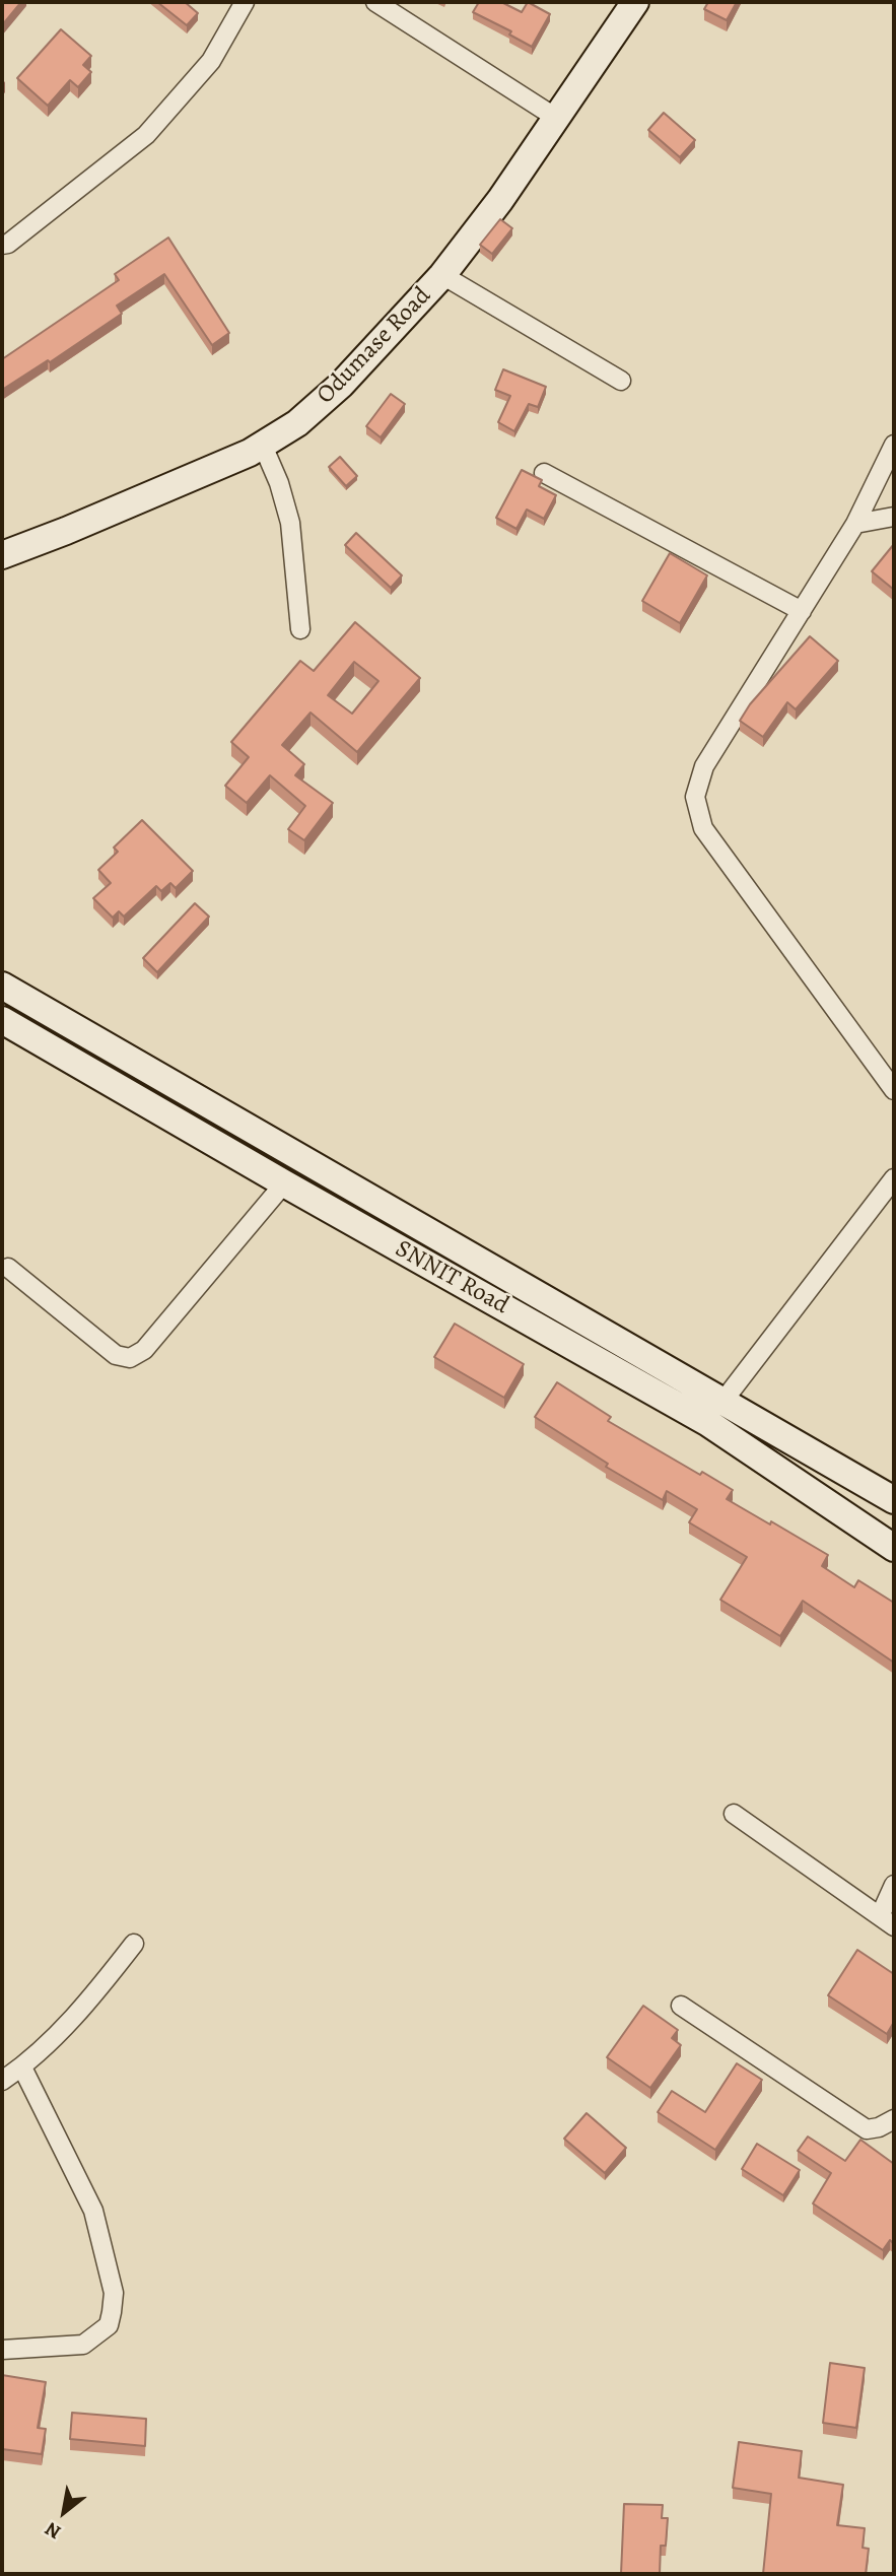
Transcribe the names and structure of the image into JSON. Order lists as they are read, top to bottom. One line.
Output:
{"streets":{"street":["Odumase Road","SNNIT Road"]},"north":"bottom left"}
